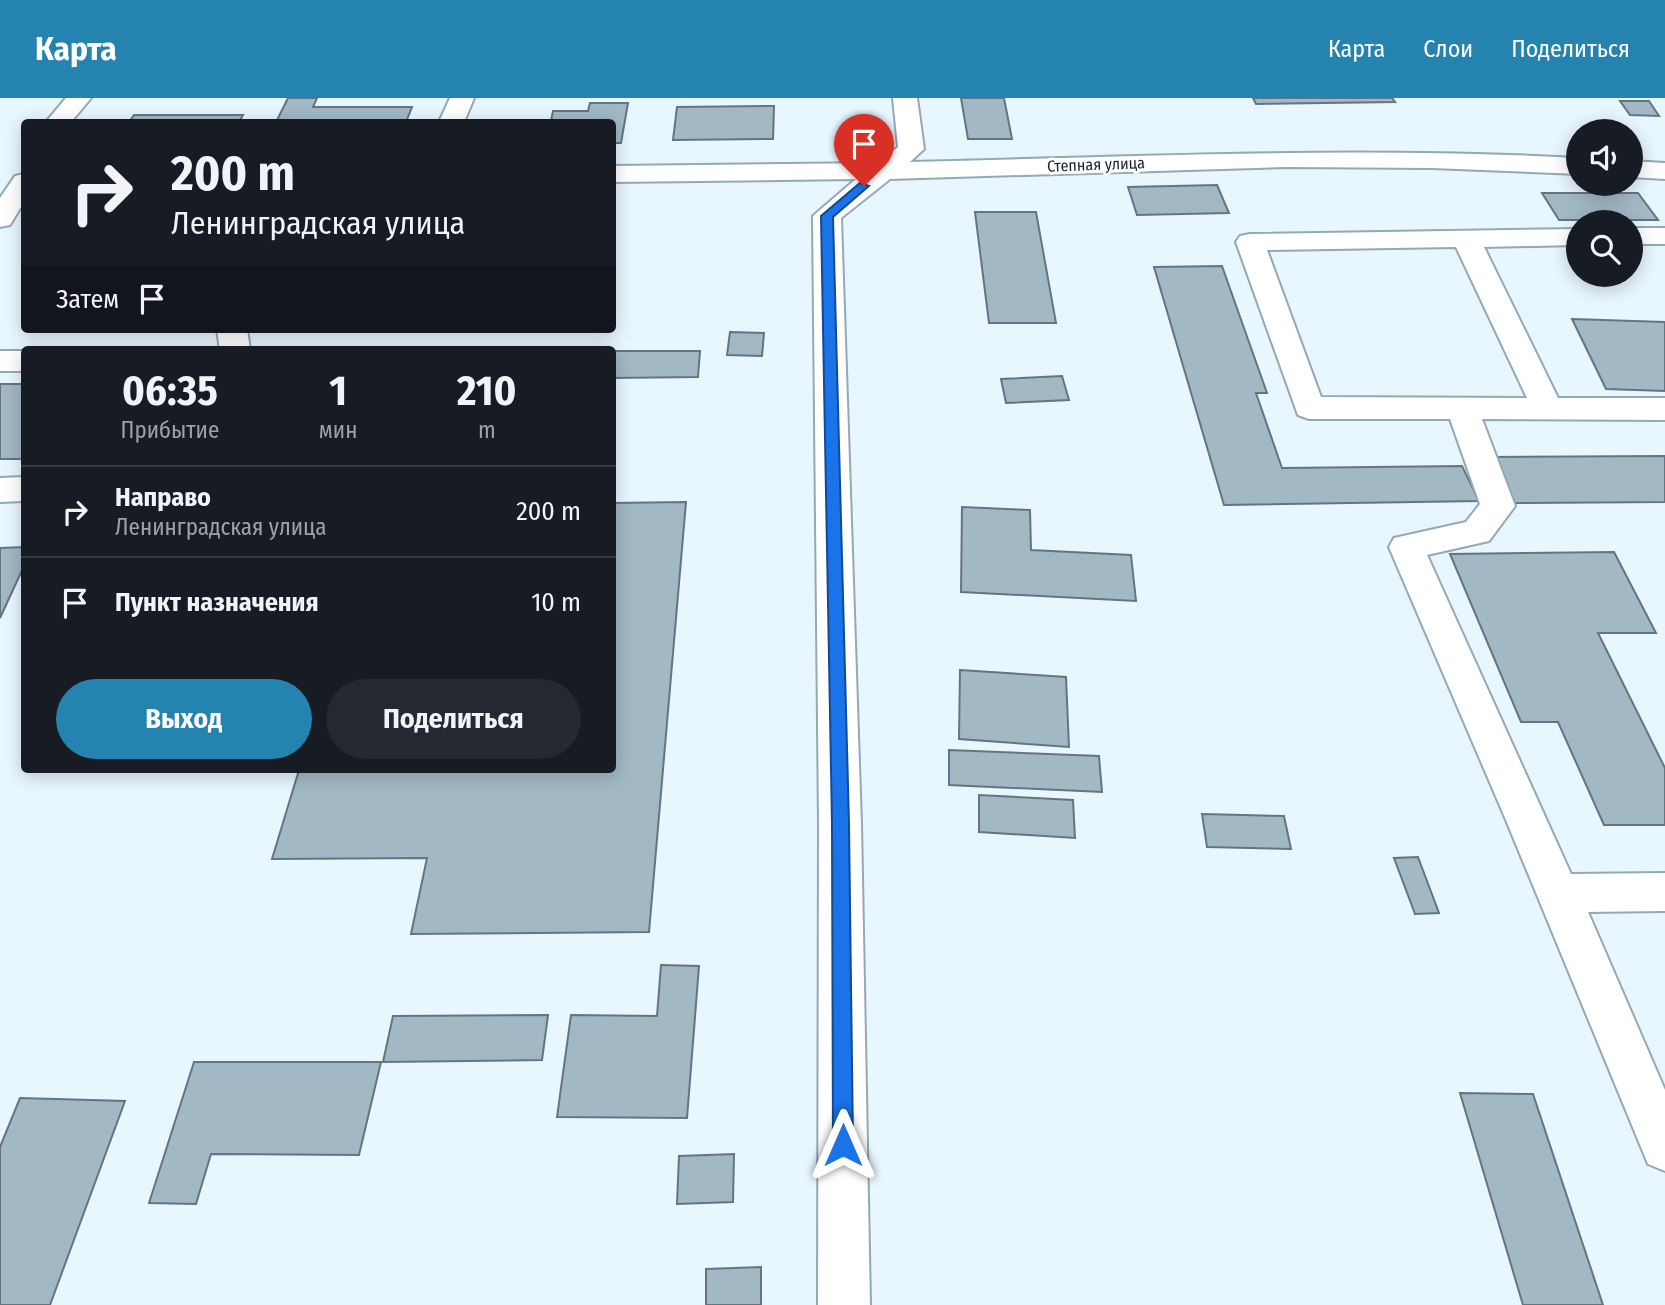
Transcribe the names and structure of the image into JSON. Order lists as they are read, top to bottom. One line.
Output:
{"streets":{"street":["Степная улица"]},"page":{"header":"Карта","nav":["Карта","Слои","Поделиться"],"turn":["200 m","Ленинградская улица"],"then":"Затем","eta":["06:35","Прибытие","1","мин","210","m"],"list":[{"name":"Направо","note":"Ленинградская улица","value":"200 m"},{"name":"Пункт назначения","value":"10 m"}],"buttons":["Выход","Поделиться"]}}
